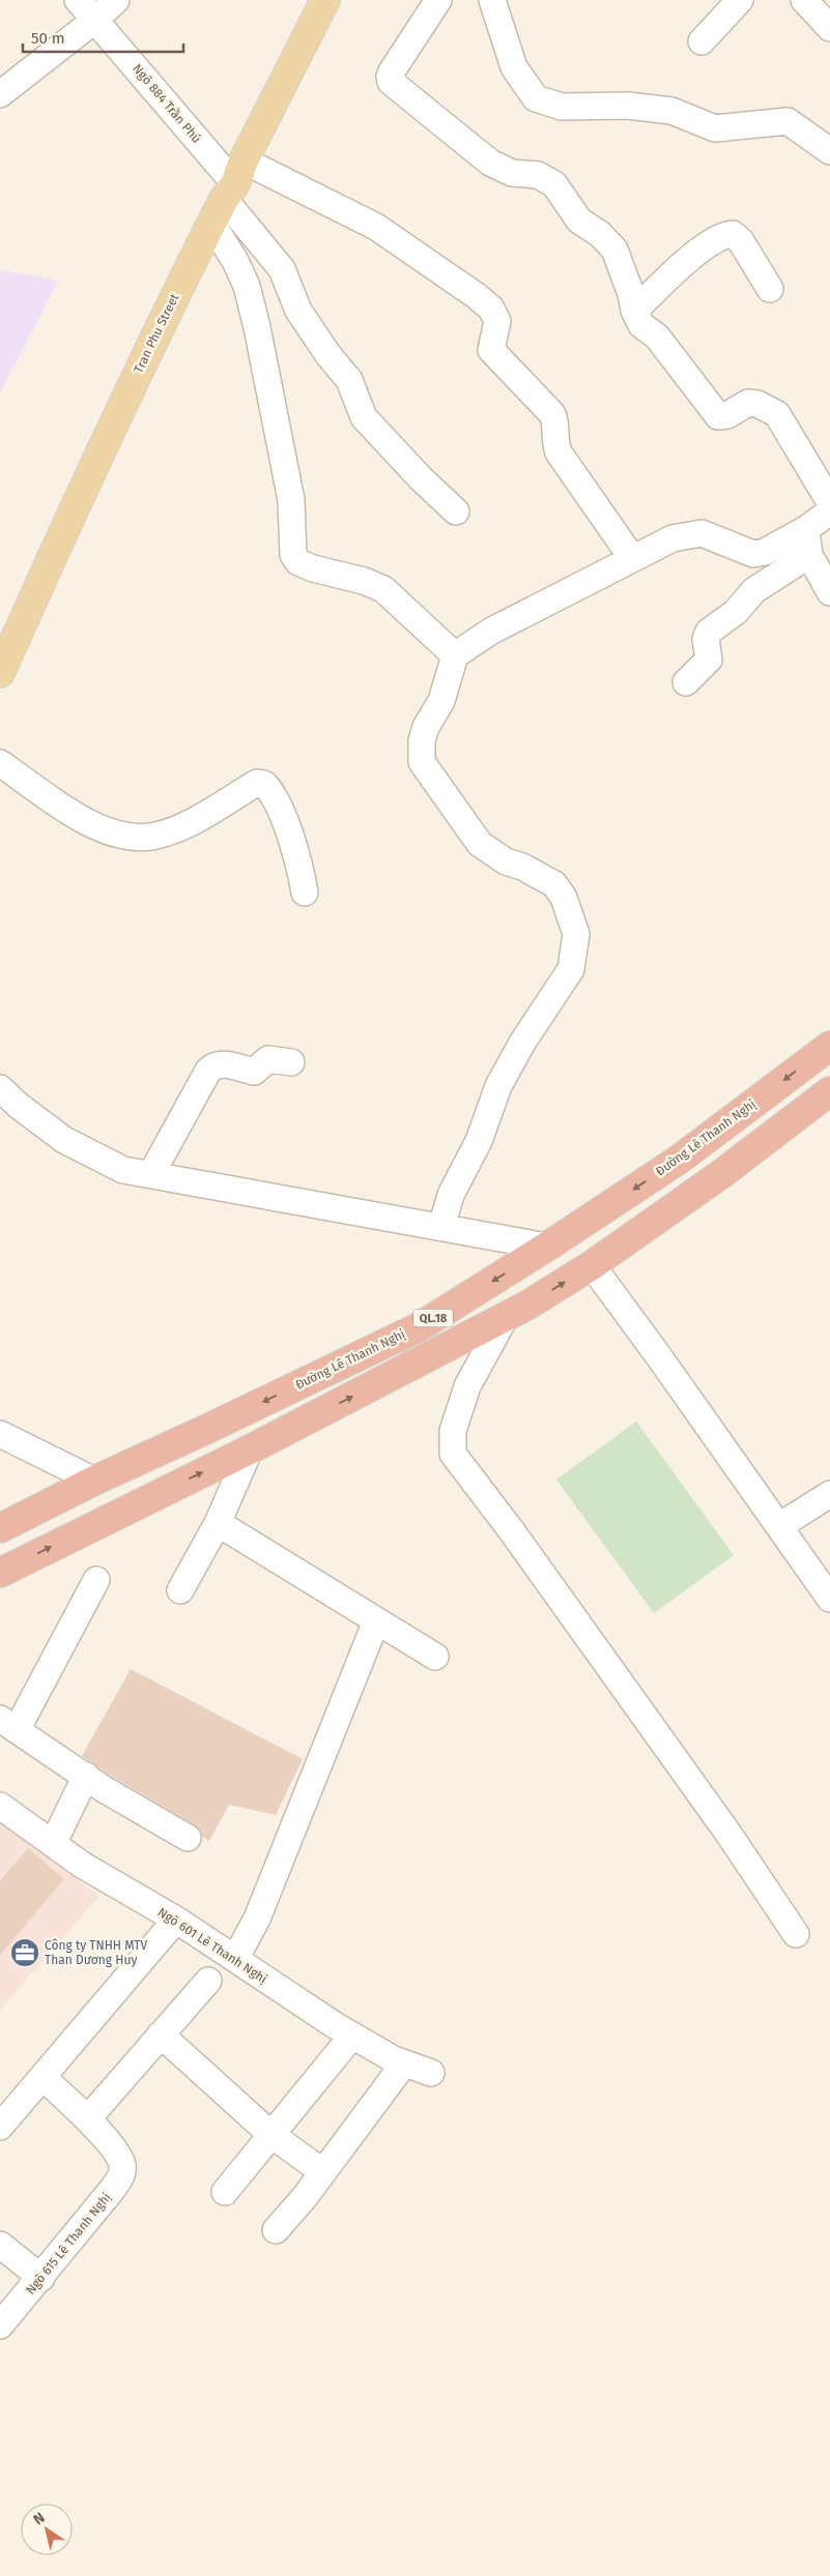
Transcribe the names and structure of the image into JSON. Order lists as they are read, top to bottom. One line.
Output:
{"streets":{"highway":["Đường Lê Thanh Nghị","QL.18"],"main road":["Tran Phu Street"],"street":["Ngõ 884 Trần Phú","Ngõ 601 Lê Thanh Nghị","Ngõ 615 Lê Thanh Nghị"]},"crossings":[["Ngõ 884 Trần Phú","Tran Phu Street"]],"places":{"office":["Công ty TNHH MTV Than Dương Huy"]},"scale_bar":"50 m","north":"top left"}
